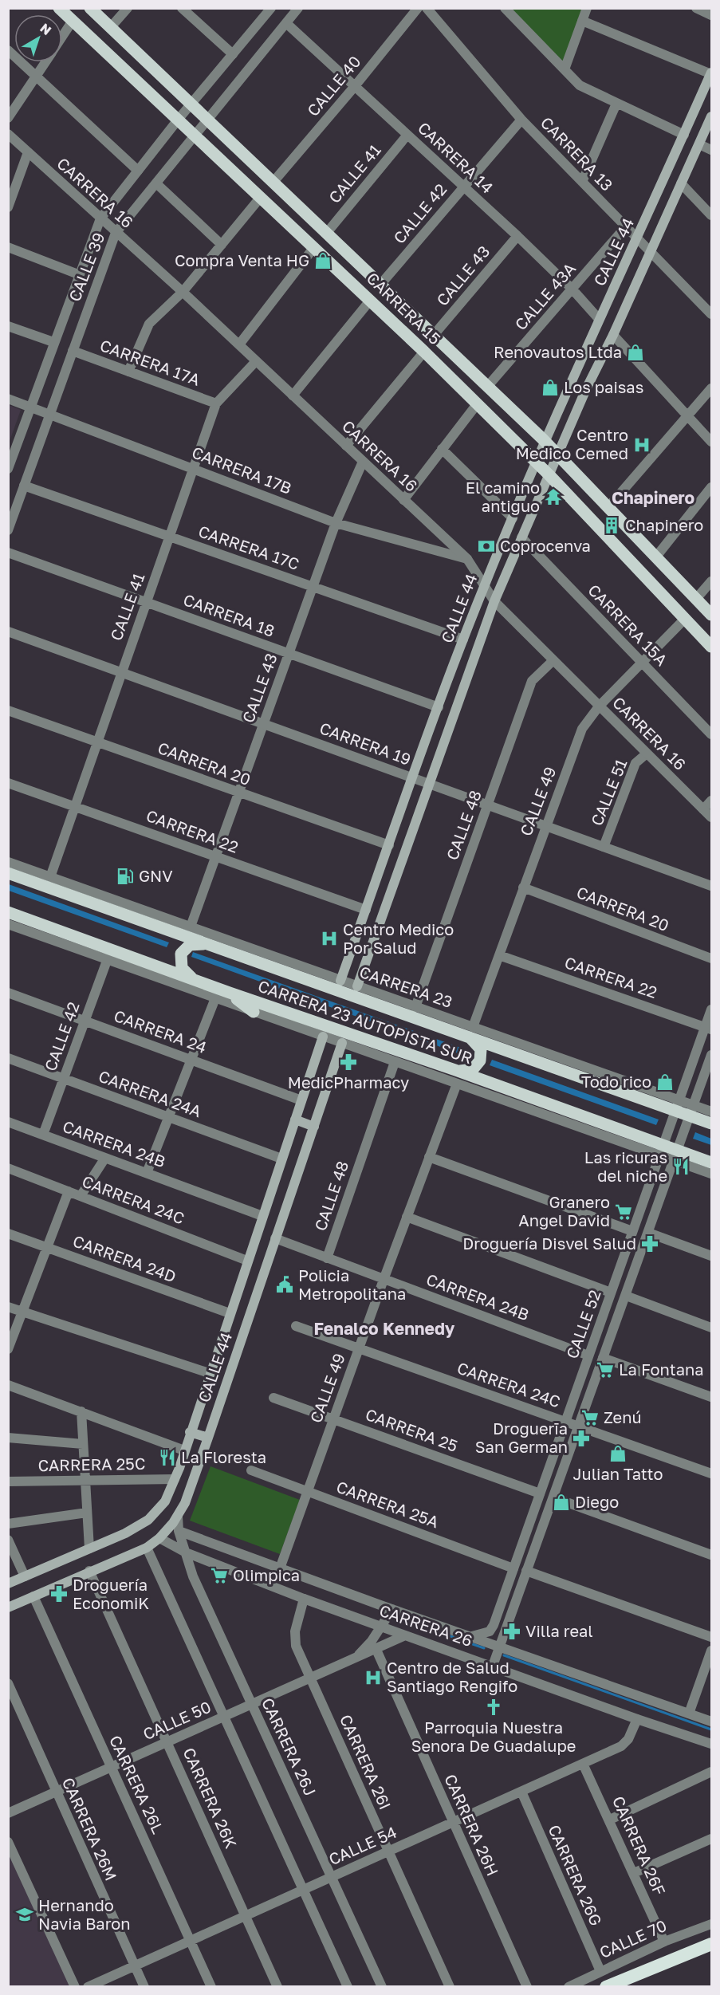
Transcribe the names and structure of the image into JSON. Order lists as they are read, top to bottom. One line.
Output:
{"streets":{"main road":["CALLE 44","CARRERA 15","CARRERA 23 AUTOPISTA SUR"],"street":["CALLE 40","CARRERA 13","CARRERA 14","CALLE 41","CARRERA 16","CALLE 42","CALLE 39","CALLE 43","CALLE 43A","CARRERA 17A","CARRERA 17B","CARRERA 17C","CARRERA 18","CARRERA 15A","CARRERA 19","CARRERA 20","CALLE 51","CALLE 49","CALLE 48","CARRERA 22","CARRERA 23","CARRERA 24","CARRERA 24A","CARRERA 24B","CARRERA 24C","CARRERA 24D","CALLE 52","CARRERA 25","CARRERA 25C","CARRERA 25A","CARRERA 26","CALLE 50","CARRERA 26J","CARRERA 26I","CARRERA 26L","CARRERA 26K","CARRERA 26H","CARRERA 26M","CALLE 54","CARRERA 26F","CARRERA 26G","CALLE 70"]},"crossings":[["CALLE 40","CARRERA 14"],["CALLE 40","CARRERA 15"],["CARRERA 13","CALLE 42"],["CARRERA 13","CALLE 44"],["CARRERA 13","CALLE 43A"],["CARRERA 14","CALLE 41"],["CARRERA 14","CALLE 42"],["CARRERA 14","CALLE 44"],["CARRERA 14","CALLE 39"],["CARRERA 14","CALLE 43"],["CARRERA 14","CALLE 43A"],["CALLE 41","CARRERA 16"],["CALLE 41","CARRERA 15"],["CALLE 41","CARRERA 17A"],["CALLE 41","CARRERA 17B"],["CALLE 41","CARRERA 17C"],["CALLE 41","CARRERA 18"],["CALLE 41","CARRERA 19"],["CALLE 41","CARRERA 20"],["CALLE 41","CARRERA 22"],["CALLE 41","CARRERA 23"],["CARRERA 16","CALLE 44"],["CARRERA 16","CALLE 39"],["CARRERA 16","CALLE 43"],["CARRERA 16","CARRERA 17B"],["CARRERA 16","CALLE 51"],["CARRERA 16","CALLE 49"],["CARRERA 16","CALLE 48"],["CALLE 42","CARRERA 15"],["CALLE 42","CARRERA 23 AUTOPISTA SUR"],["CALLE 42","CARRERA 24"],["CALLE 42","CARRERA 24A"],["CALLE 42","CARRERA 24B"],["CALLE 44","CARRERA 15"],["CALLE 44","CARRERA 17C"],["CALLE 44","CARRERA 18"],["CALLE 44","CARRERA 15A"],["CALLE 44","CARRERA 19"],["CALLE 44","CARRERA 20"],["CALLE 44","CARRERA 22"],["CALLE 44","CARRERA 23"],["CALLE 44","CARRERA 24"],["CALLE 44","CARRERA 24A"],["CALLE 44","CARRERA 24B"],["CALLE 44","CARRERA 24C"],["CALLE 44","CARRERA 24D"],["CALLE 44","CARRERA 25C"],["CALLE 44","CARRERA 26"],["CALLE 44","CARRERA 26J"],["CALLE 44","CARRERA 26L"],["CALLE 44","CARRERA 26K"],["CALLE 39","CARRERA 15"],["CALLE 39","CARRERA 17A"],["CALLE 39","CARRERA 17B"],["CALLE 39","CARRERA 17C"],["CALLE 43","CARRERA 15"],["CALLE 43","CARRERA 17B"],["CALLE 43","CARRERA 17C"],["CALLE 43","CARRERA 18"],["CALLE 43","CARRERA 19"],["CALLE 43","CARRERA 20"],["CALLE 43","CARRERA 22"],["CALLE 43","CARRERA 23"],["CALLE 43A","CARRERA 15"],["CARRERA 15","CALLE 49"],["CARRERA 15A","CALLE 49"],["CARRERA 19","CALLE 51"],["CARRERA 19","CALLE 49"],["CARRERA 19","CALLE 48"],["CARRERA 20","CALLE 49"],["CALLE 49","CARRERA 22"],["CALLE 49","CARRERA 23"],["CALLE 49","CARRERA 23 AUTOPISTA SUR"],["CALLE 49","CARRERA 24B"],["CALLE 49","CARRERA 24C"],["CALLE 49","CARRERA 25"],["CALLE 49","CARRERA 25A"],["CALLE 49","CARRERA 26"],["CALLE 48","CARRERA 23"],["CALLE 48","CARRERA 23 AUTOPISTA SUR"],["CALLE 48","CARRERA 24B"],["CARRERA 22","CALLE 52"],["CARRERA 23","CARRERA 23 AUTOPISTA SUR"],["CARRERA 23 AUTOPISTA SUR","CALLE 52"],["CARRERA 24B","CALLE 52"],["CARRERA 24C","CALLE 52"],["CALLE 52","CARRERA 25"],["CALLE 52","CARRERA 25A"],["CALLE 52","CARRERA 26"],["CARRERA 26","CALLE 50"],["CARRERA 26","CARRERA 26J"],["CARRERA 26","CARRERA 26I"],["CARRERA 26","CALLE 54"],["CALLE 50","CARRERA 26J"],["CALLE 50","CARRERA 26I"],["CALLE 50","CARRERA 26L"],["CALLE 50","CARRERA 26K"],["CALLE 50","CARRERA 26H"],["CALLE 50","CARRERA 26M"],["CARRERA 26J","CALLE 54"],["CARRERA 26I","CALLE 54"],["CARRERA 26L","CALLE 54"],["CARRERA 26K","CALLE 54"],["CARRERA 26H","CALLE 54"],["CARRERA 26M","CALLE 54"],["CALLE 54","CARRERA 26F"],["CALLE 54","CARRERA 26G"],["CARRERA 26F","CALLE 70"],["CARRERA 26G","CALLE 70"]],"districts":["Chapinero","Fenalco Kennedy"],"places":{"shop":["Compra Venta HG","Renovautos Ltda","Los paisas","Todo rico","Julian Tatto","Diego"],"hospital":["Centro Medico Cemed","Centro Medico Por Salud","Centro de Salud Santiago Rengifo"],"temple":["El camino antiguo"],"building":["Chapinero"],"bank":["Coprocenva"],"fuel station":["GNV"],"pharmacy":["MedicPharmacy","Droguería Disvel Salud","Droguerīa San German","Droguería EconomiK","Villa real"],"restaurant":["Las ricuras del niche","La Floresta"],"supermarket":["Granero Angel David","La Fontana","Zenú","Olimpica"],"public building":["Policia Metropolitana"],"church":["Parroquia Nuestra Senora De Guadalupe"],"school or university":["Hernando Navia Baron"]},"north":"top right"}
